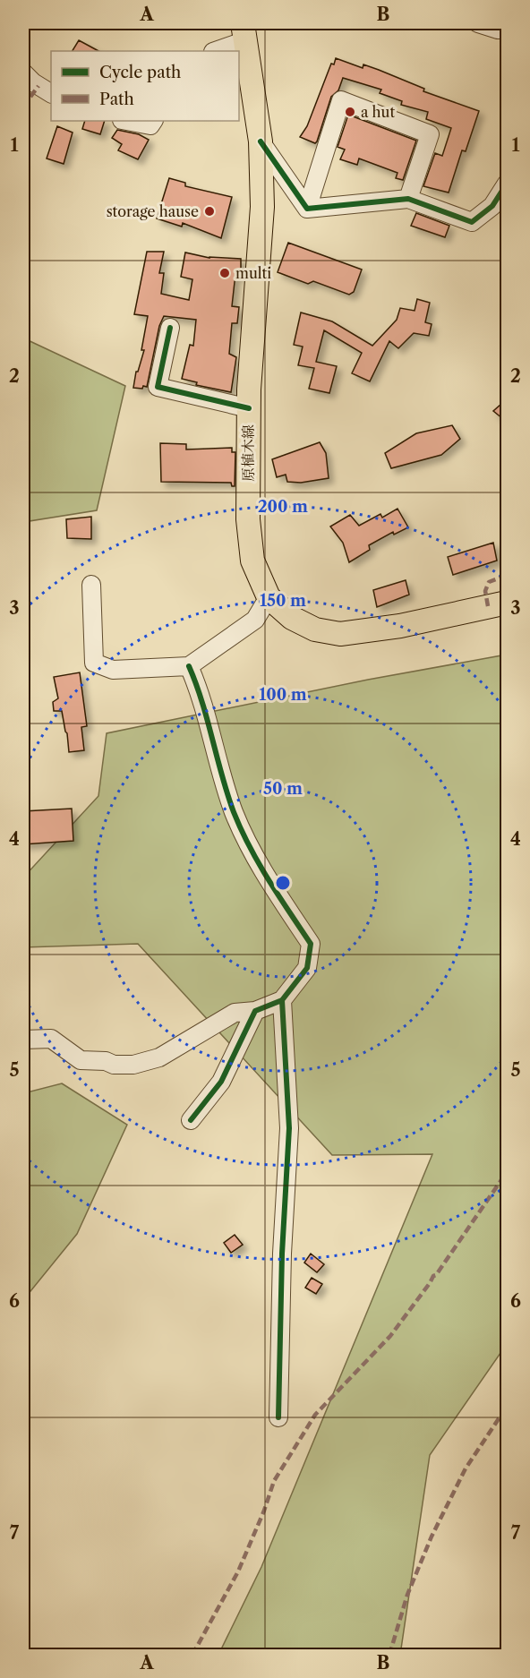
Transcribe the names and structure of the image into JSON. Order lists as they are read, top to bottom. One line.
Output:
{"streets":{"main road":["原植木線"]},"places":["a hut","storage hause","multi"],"legend":["Cycle path","Path"],"grid":{"columns":["A","B"],"rows":["1","2","3","4","5","6","7"]},"rings":["200 m","150 m","100 m","50 m"]}
